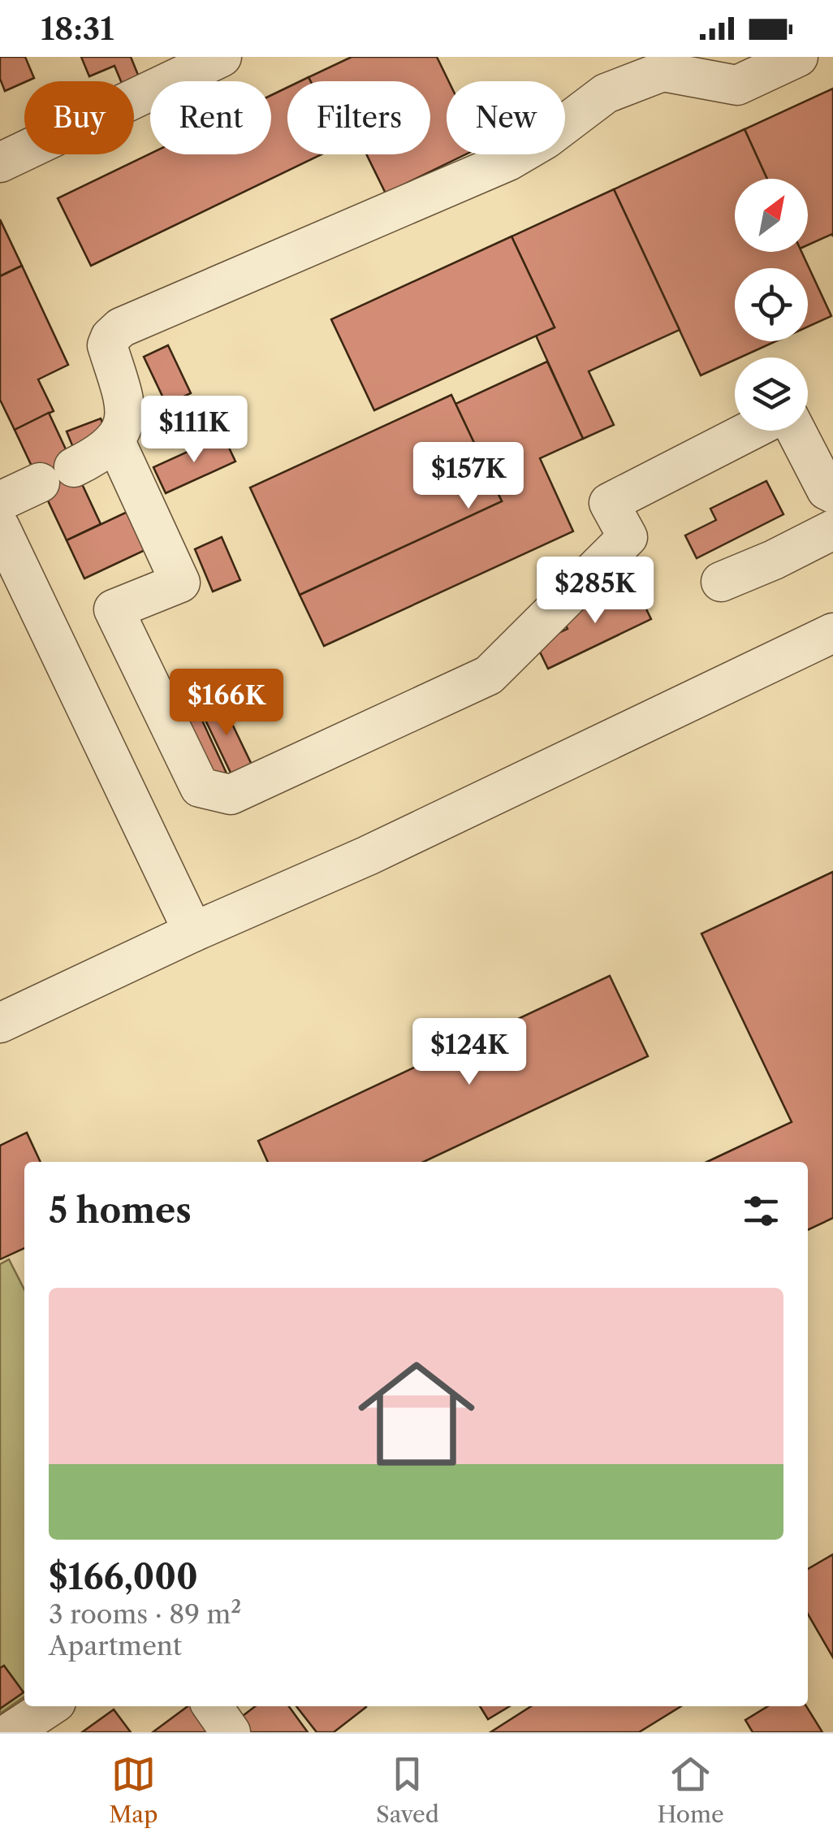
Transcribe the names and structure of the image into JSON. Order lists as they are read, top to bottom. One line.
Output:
{"north":"top right","page":{"status":"18:31","chip":["Buy","Rent","Filters","New"],"price":["$111K","$157K","$285K","$166K","$124K"],"heading":"5 homes","list":[{"name":"$166,000","note":"3 rooms · 89 m² · Apartment"}],"tabs":["Map","Saved","Home"]}}
